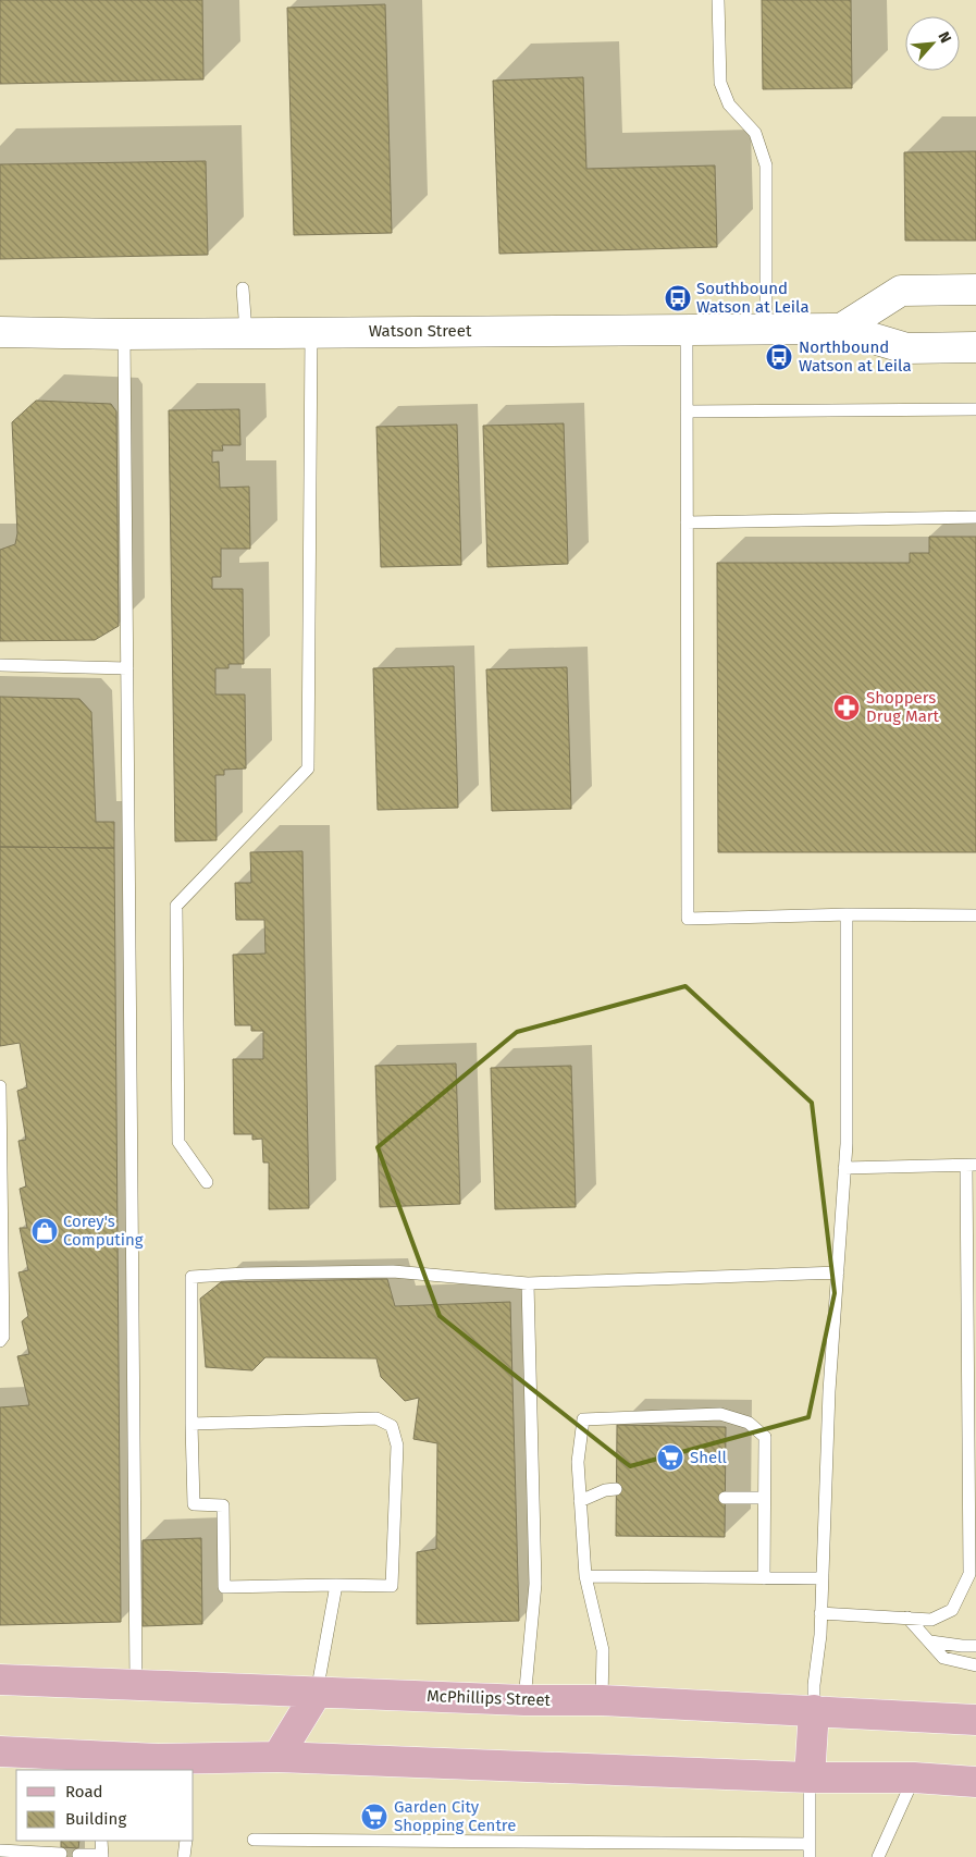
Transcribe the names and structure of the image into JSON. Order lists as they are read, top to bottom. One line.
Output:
{"streets":{"main road":["McPhillips Street"],"street":["Watson Street"]},"places":{"bus stop":["Southbound Watson at Leila","Northbound Watson at Leila"],"pharmacy":["Shoppers Drug Mart"],"shop":["Corey's Computing"],"supermarket":["Shell","Garden City Shopping Centre"]},"legend":["Road","Building"],"north":"top right"}
